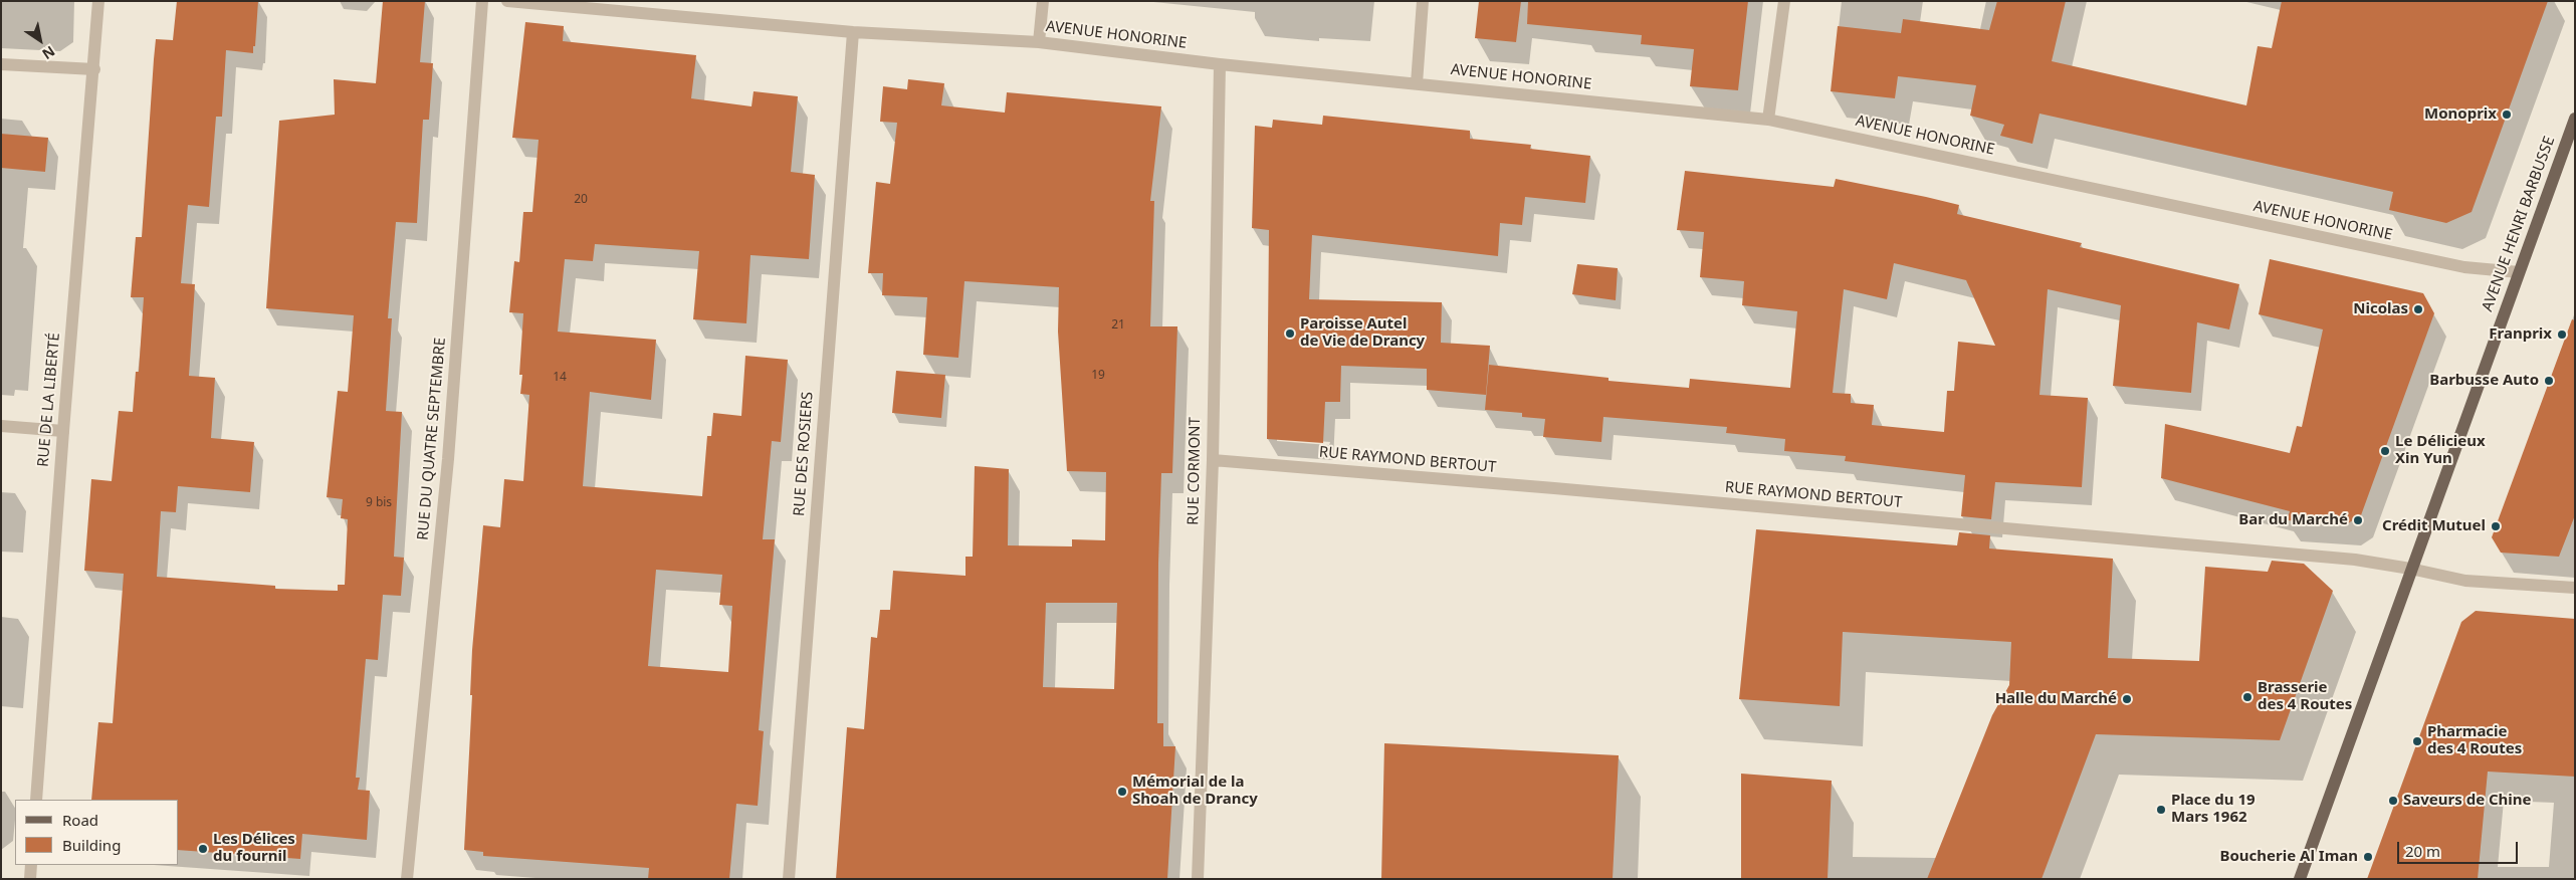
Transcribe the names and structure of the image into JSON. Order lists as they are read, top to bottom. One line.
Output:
{"streets":{"main road":["AVENUE HENRI BARBUSSE"],"street":["AVENUE HONORINE","RUE DE LA LIBERTÉ","RUE DU QUATRE SEPTEMBRE","RUE DES ROSIERS","RUE RAYMOND BERTOUT","RUE CORMONT"]},"crossings":[["AVENUE HONORINE","AVENUE HENRI BARBUSSE"],["AVENUE HONORINE","RUE DES ROSIERS"],["AVENUE HONORINE","RUE CORMONT"],["AVENUE HENRI BARBUSSE","RUE RAYMOND BERTOUT"],["RUE RAYMOND BERTOUT","RUE CORMONT"]],"places":["Monoprix","Nicolas","Paroisse Autel de Vie de Drancy","Franprix","Barbusse Auto","Le Délicieux Xin Yun","Bar du Marché","Crédit Mutuel","Brasserie des 4 Routes","Halle du Marché","Pharmacie des 4 Routes","Mémorial de la Shoah de Drancy","Saveurs de Chine","Place du 19 Mars 1962","Les Délices du fournil","Boucherie Al Iman"],"house_numbers":["20","21","19","14","9 bis"],"legend":["Road","Building"],"scale_bar":"20 m","north":"bottom right"}
